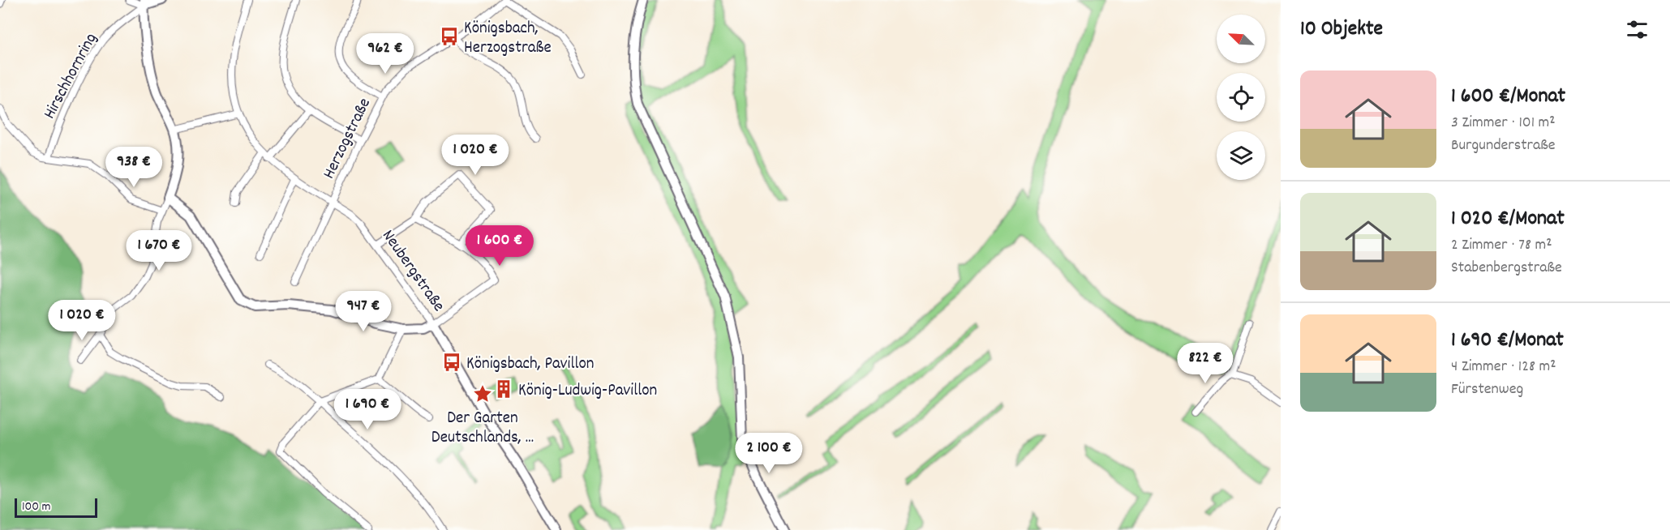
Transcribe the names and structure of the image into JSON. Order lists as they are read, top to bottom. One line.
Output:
{"streets":{"street":["Hirschhornring","Herzogstraße","Neubergstraße"]},"crossings":[["Herzogstraße","Neubergstraße"]],"places":{"bus stop":["Königsbach, Herzogstraße","Königsbach, Pavillon"],"building":["König-Ludwig-Pavillon"],"place":["Der Garten Deutschlands, ..."]},"scale_bar":"100 m","north":"top left","page":{"heading":"10 Objekte","price":["962 €","1 020 €","938 €","1 600 €","1 670 €","947 €","1 020 €","822 €","1 690 €","2 100 €"],"list":[{"name":"1 600 €/Monat","note":"3 Zimmer · 101 m² · Burgunderstraße"},{"name":"1 020 €/Monat","note":"2 Zimmer · 78 m² · Stabenbergstraße"},{"name":"1 690 €/Monat","note":"4 Zimmer · 128 m² · Fürstenweg"}],"scale":"100 m"}}
